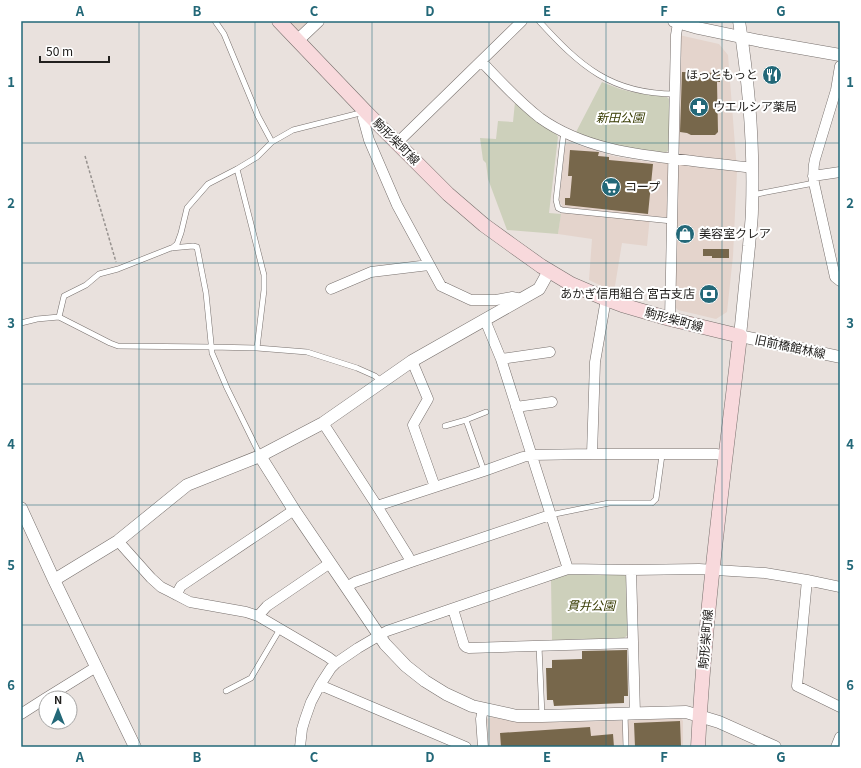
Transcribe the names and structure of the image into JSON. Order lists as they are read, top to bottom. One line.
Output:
{"streets":{"main road":["駒形柴町線"],"street":["旧前橋館林線"]},"crossings":[["駒形柴町線","旧前橋館林線"]],"parks":["新田公園","貫井公園"],"places":{"restaurant":["ほっともっと"],"pharmacy":["ウエルシア薬局"],"supermarket":["コープ"],"shop":["美容室クレア"],"bank":["あかぎ信用組合 宮古支店"]},"scale_bar":"50 m","north":"top","grid":{"columns":["A","B","C","D","E","F","G"],"rows":["1","2","3","4","5","6"]}}
